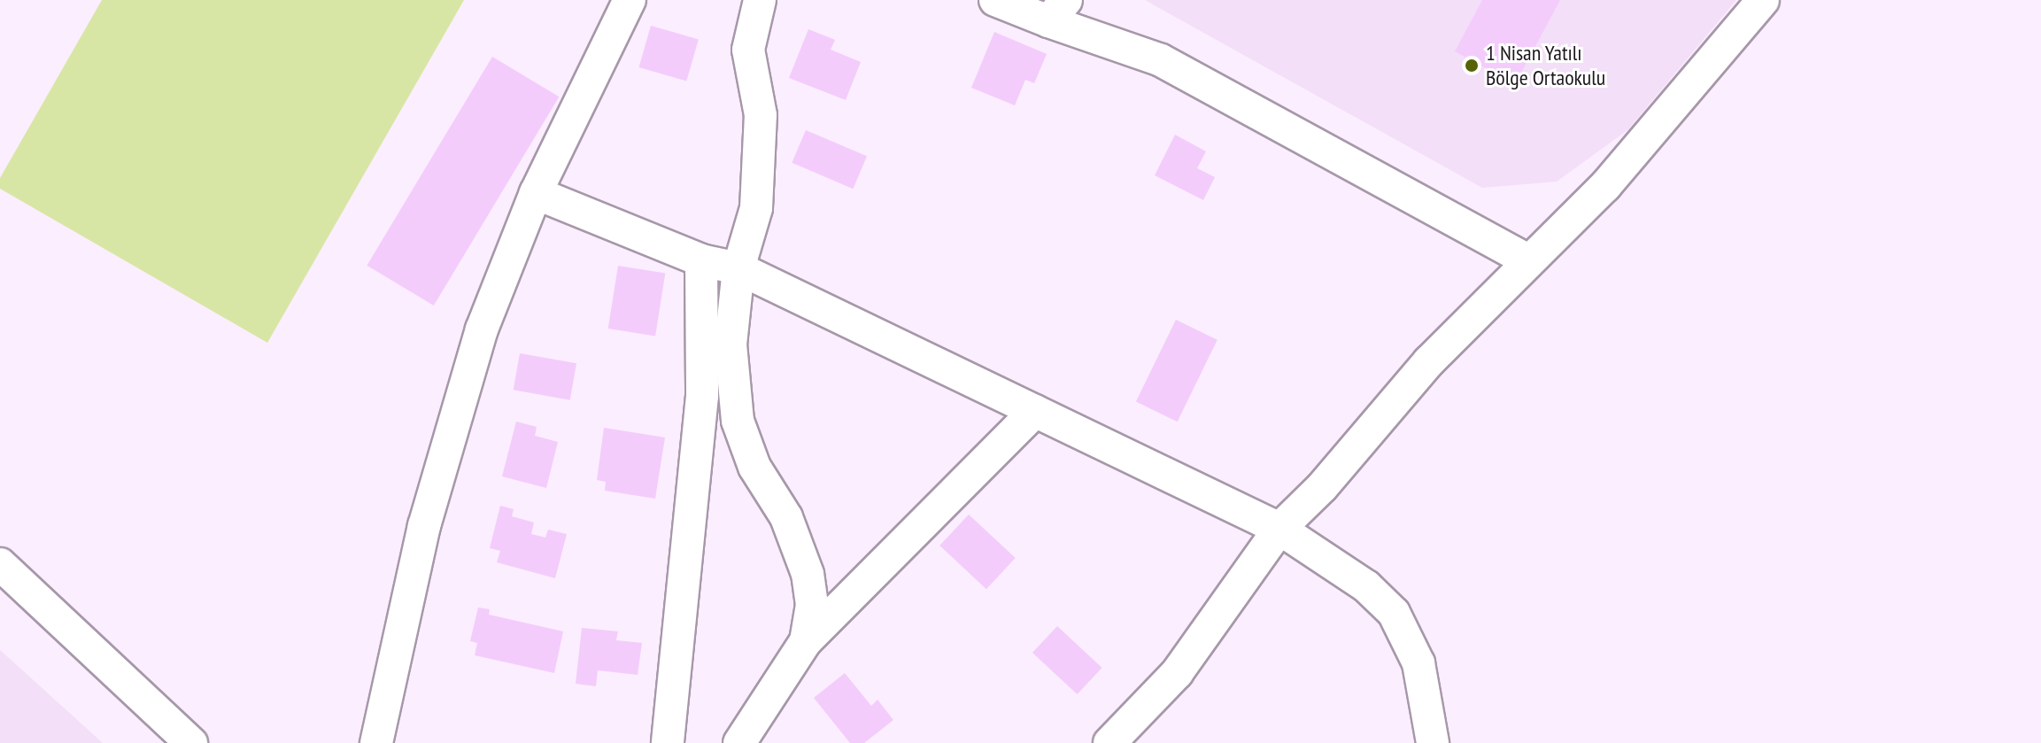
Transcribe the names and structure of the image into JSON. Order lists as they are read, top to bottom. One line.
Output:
{"places":["1 Nisan Yatılı Bölge Ortaokulu"]}
